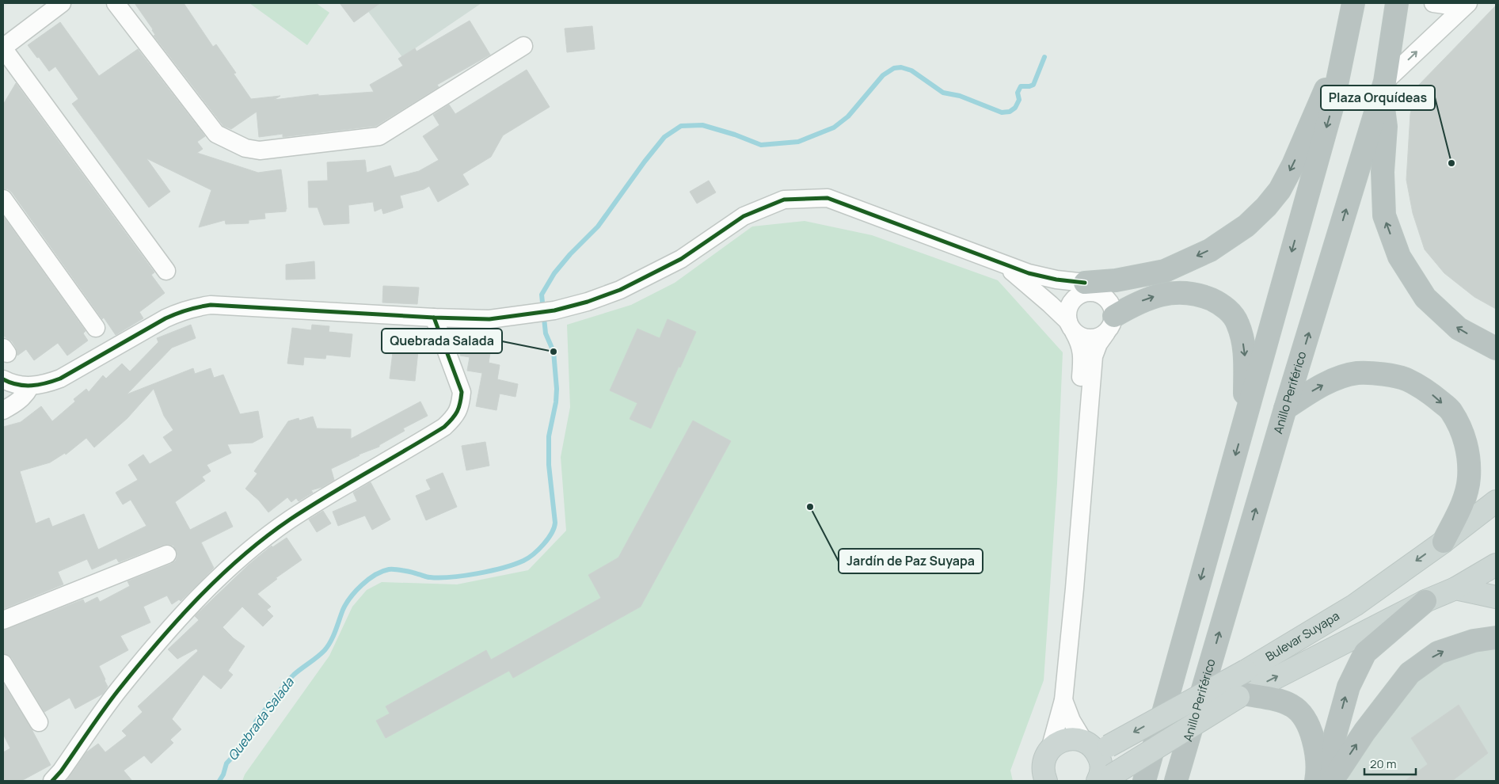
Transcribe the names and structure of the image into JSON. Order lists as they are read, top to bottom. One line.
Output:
{"streets":{"highway":["Anillo Periférico"],"main road":["Bulevar Suyapa"]},"water":["Quebrada Salada"],"places":["Plaza Orquídeas","Quebrada Salada","Jardín de Paz Suyapa"],"scale_bar":"20 m"}
